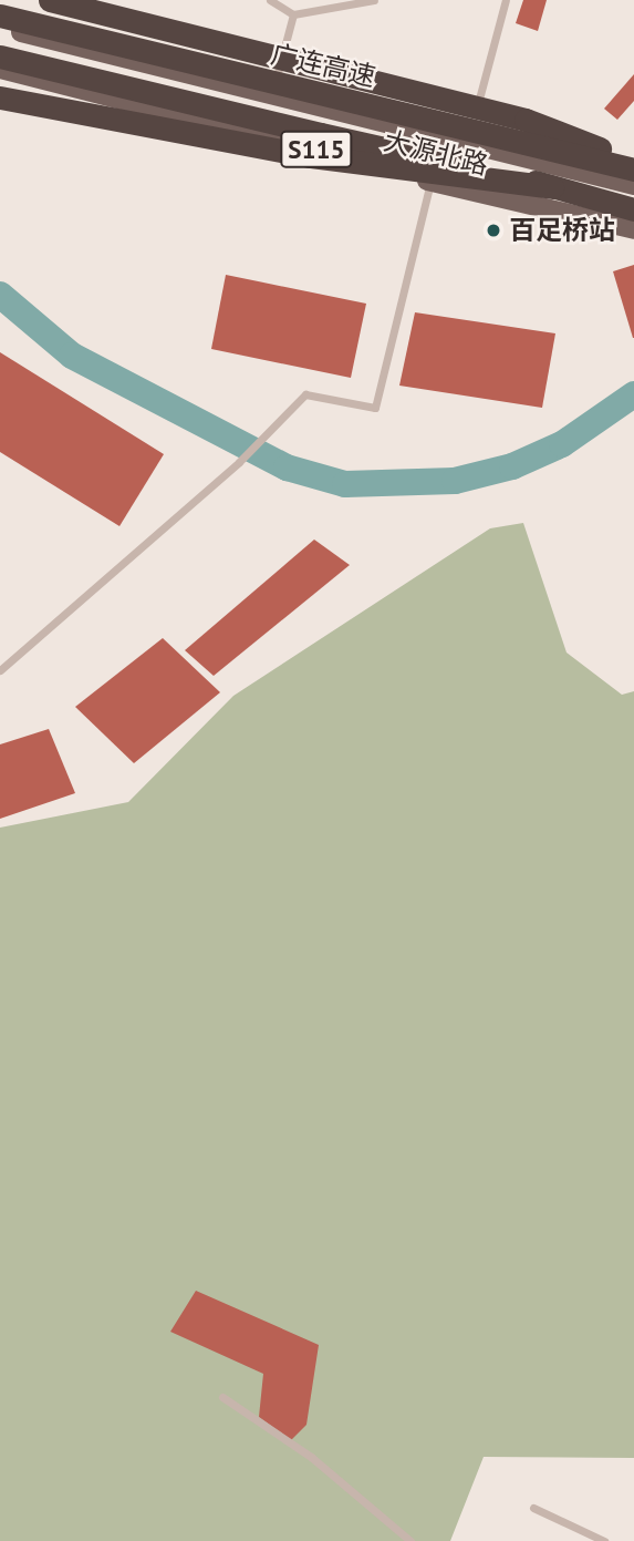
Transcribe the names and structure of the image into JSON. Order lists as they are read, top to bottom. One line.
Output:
{"streets":{"highway":["广连高速"],"main road":["S115","大源北路"]},"places":["百足桥站"]}
